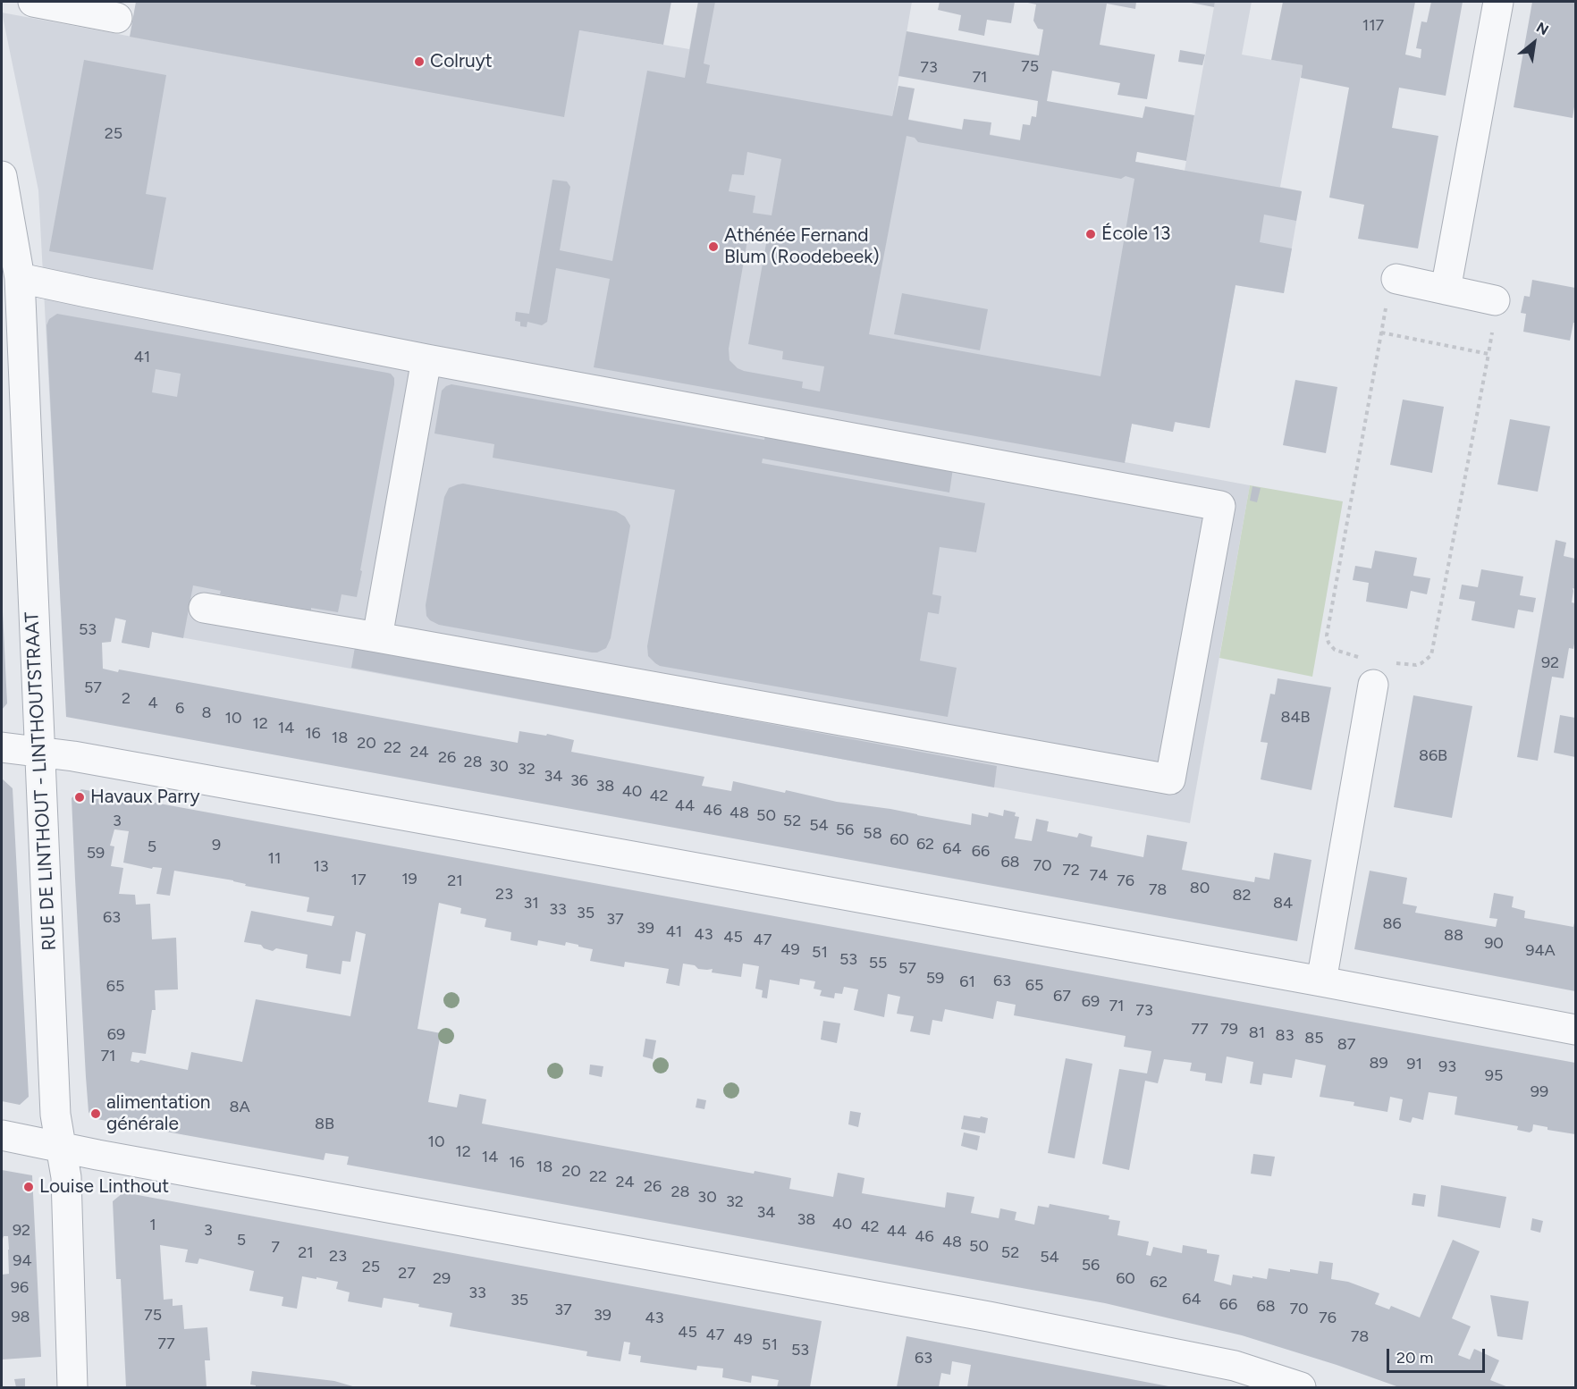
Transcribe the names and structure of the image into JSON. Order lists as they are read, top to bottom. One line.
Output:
{"streets":{"street":["RUE DE LINTHOUT - LINTHOUTSTRAAT"]},"places":["Colruyt","École 13","Athénée Fernand Blum (Roodebeek)","Havaux Parry","alimentation générale","Louise Linthout"],"house_numbers":["117","75","73","71","25","41","53","92","57","2","4","6","8","84B","10","12","14","16","18","20","22","24","86B","26","28","30","32","34","36","38","40","42","44","46","48","50","3","52","54","56","58","60","62","9","5","64","66","59","11","68","70","13","72","74","19","17","21","76","80","78","23","82","31","84","33","35","63","37","86","39","41","43","88","45","47","90","49","94A","51","53","55","57","59","63","61","65","65","67","69","71","73","77","79","81","69","83","85","87","71","89","91","93","95","99","8A","8B","10","12","14","16","18","20","22","24","26","28","30","32","34","38","40","1","42","92","3","44","46","5","48","50","7","21","52","23","54","94","56","25","27","29","60","62","96","33","64","35","66","68","70","37","75","39","98","43","76","45","47","78","49","77","51","53","63"],"scale_bar":"20 m","north":"top right"}
